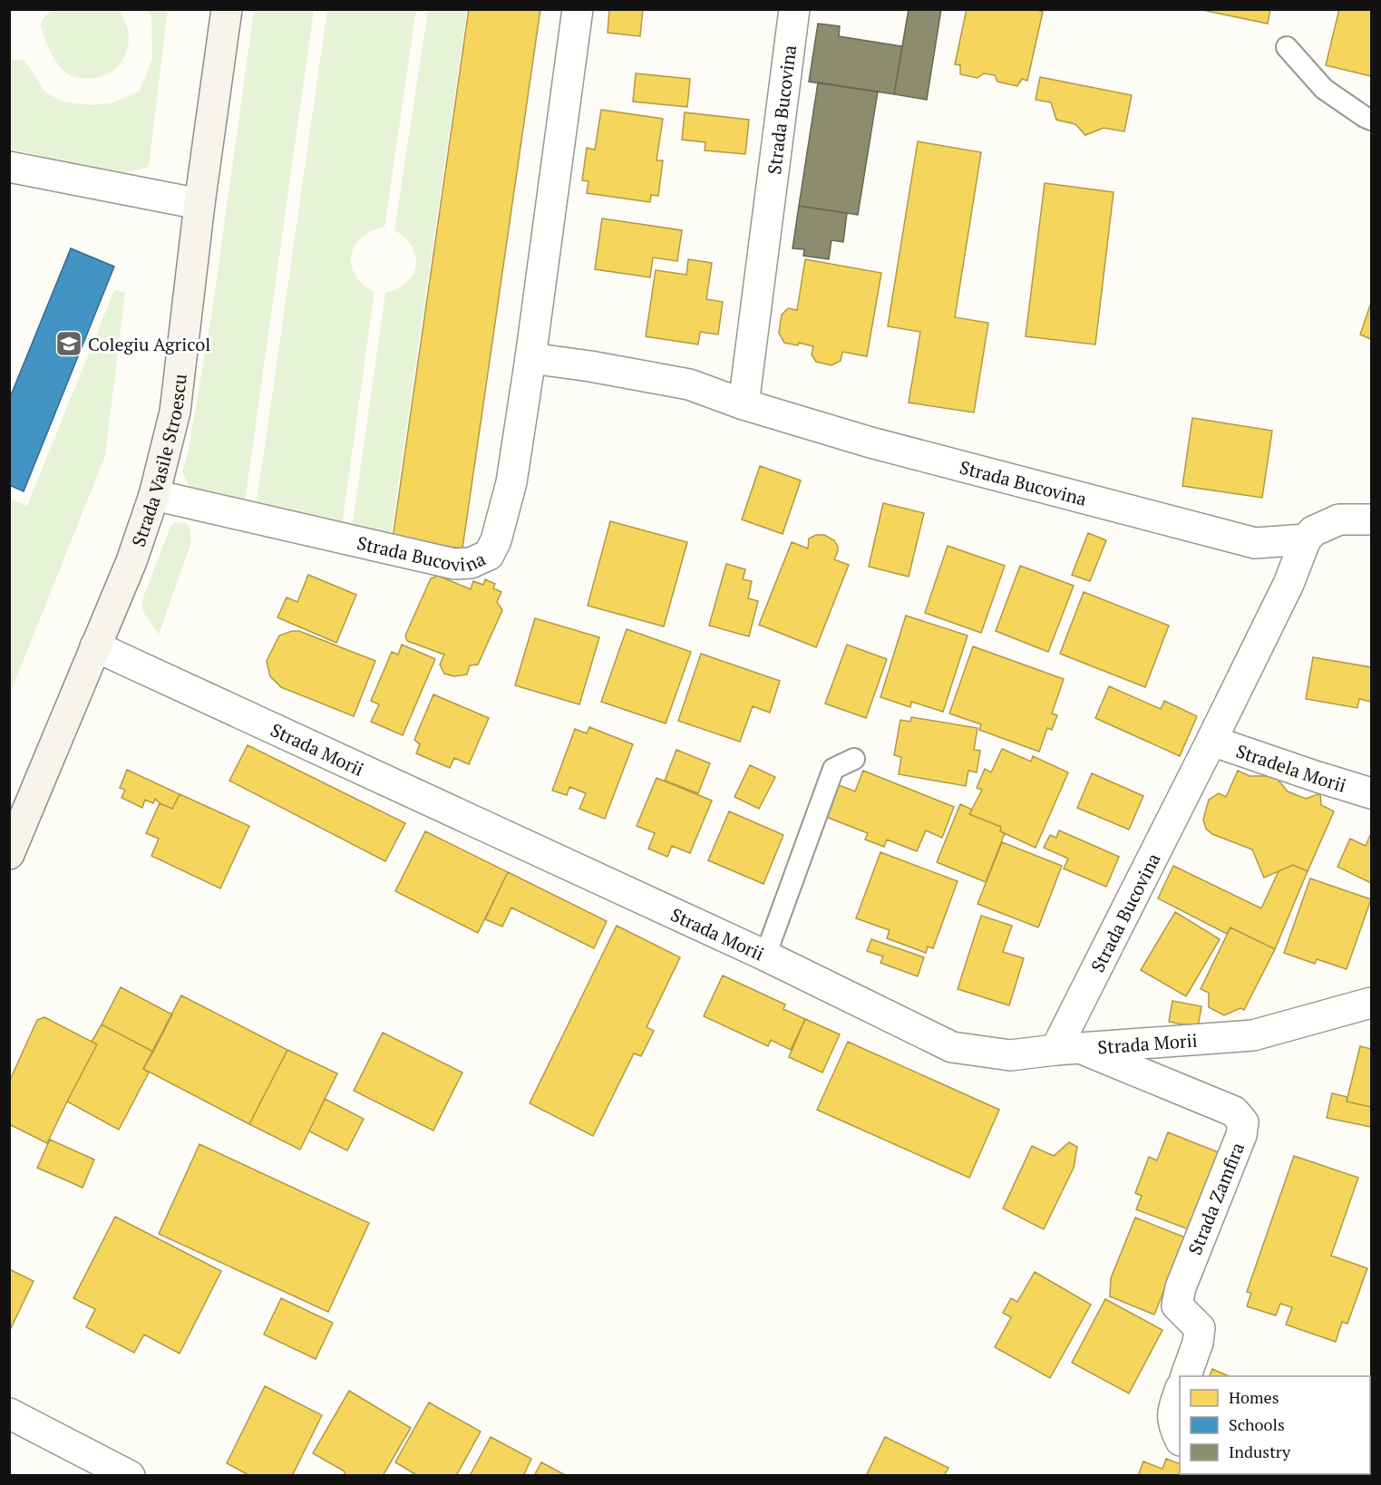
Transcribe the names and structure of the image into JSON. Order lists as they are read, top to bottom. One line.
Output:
{"streets":{"main road":["Strada Vasile Stroescu"],"street":["Strada Bucovina","Strada Morii","Stradela Morii","Strada Zamfira"]},"crossings":[["Strada Bucovina","Strada Vasile Stroescu"],["Strada Bucovina","Strada Morii"],["Strada Bucovina","Stradela Morii"],["Strada Bucovina","Strada Zamfira"],["Strada Vasile Stroescu","Strada Morii"],["Strada Morii","Strada Zamfira"]],"places":{"school or university":["Colegiu Agricol"]},"legend":["Homes","Schools","Industry"]}
